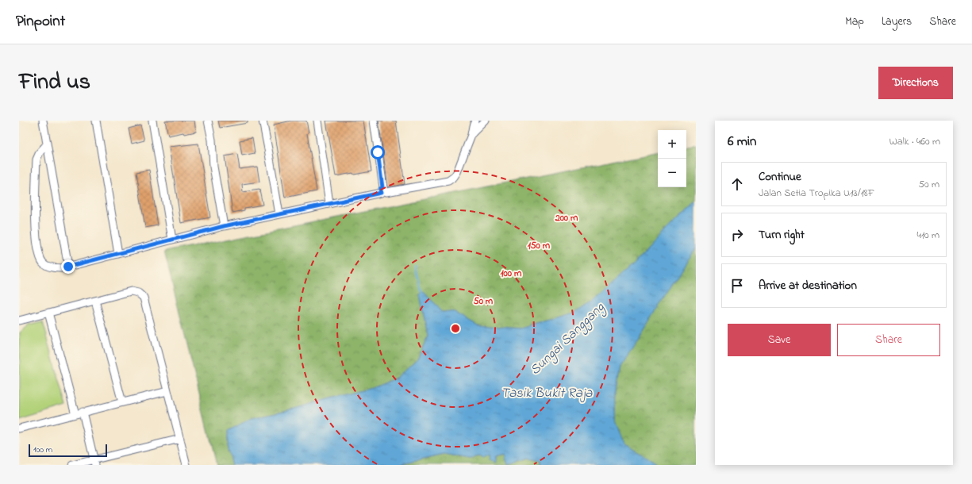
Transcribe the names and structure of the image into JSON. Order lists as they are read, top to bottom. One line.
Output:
{"water":["Sungai Sanggang","Tasik Bukit Raja"],"scale_bar":"100 m","page":{"header":"Pinpoint","nav":["Map","Layers","Share"],"title":"Find us","buttons":["Directions",["Save","Share"]],"heading":["6 min","Walk · 460 m"],"map_buttons":["+","−"],"list":[["Continue","Jalan Setia Tropika U13/18F","50 m"],["Turn right","410 m"],"Arrive at destination"],"scale":"100 m"},"rings":["200 m","150 m","100 m","50 m"]}
